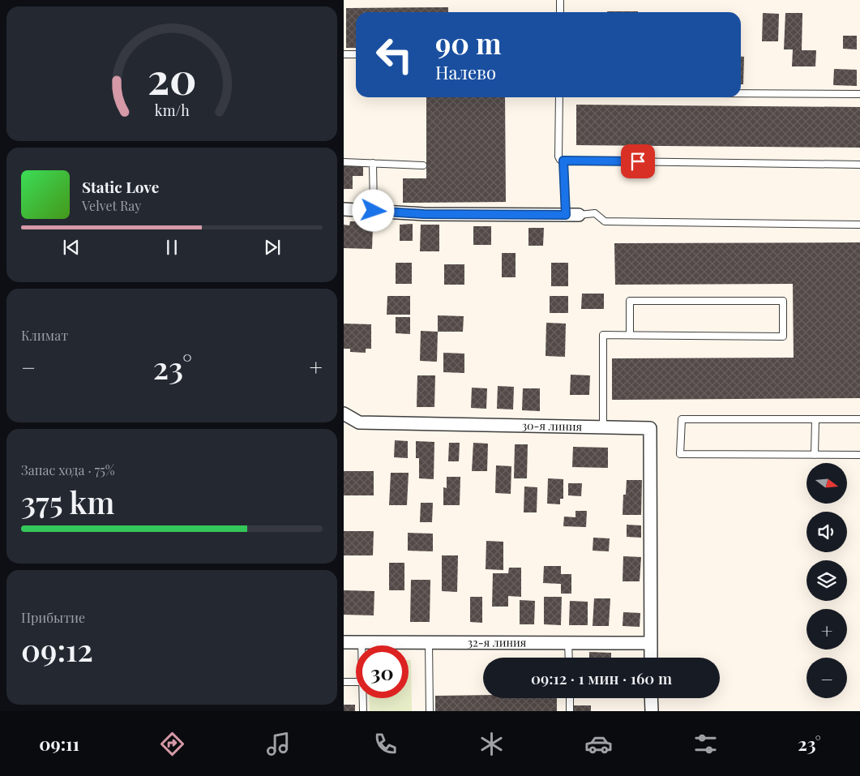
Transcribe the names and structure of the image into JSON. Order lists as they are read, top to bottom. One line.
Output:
{"streets":{"street":["30-я линия","32-я линия"]},"crossings":[["30-я линия","32-я линия"]],"north":"right","page":{"turn":["90 m","Налево"],"song":["Static Love","Velvet Ray"],"tile":["Климат",["Запас хода · 75%","375 km"],["Прибытие","09:12"]],"heat":["−","23°","+"],"map_buttons":["+","−"],"limit":"30","trip":"09:12 · 1 мин · 160 m","tabs":["09:11","23°"],"gauge":["20","km/h"]}}
